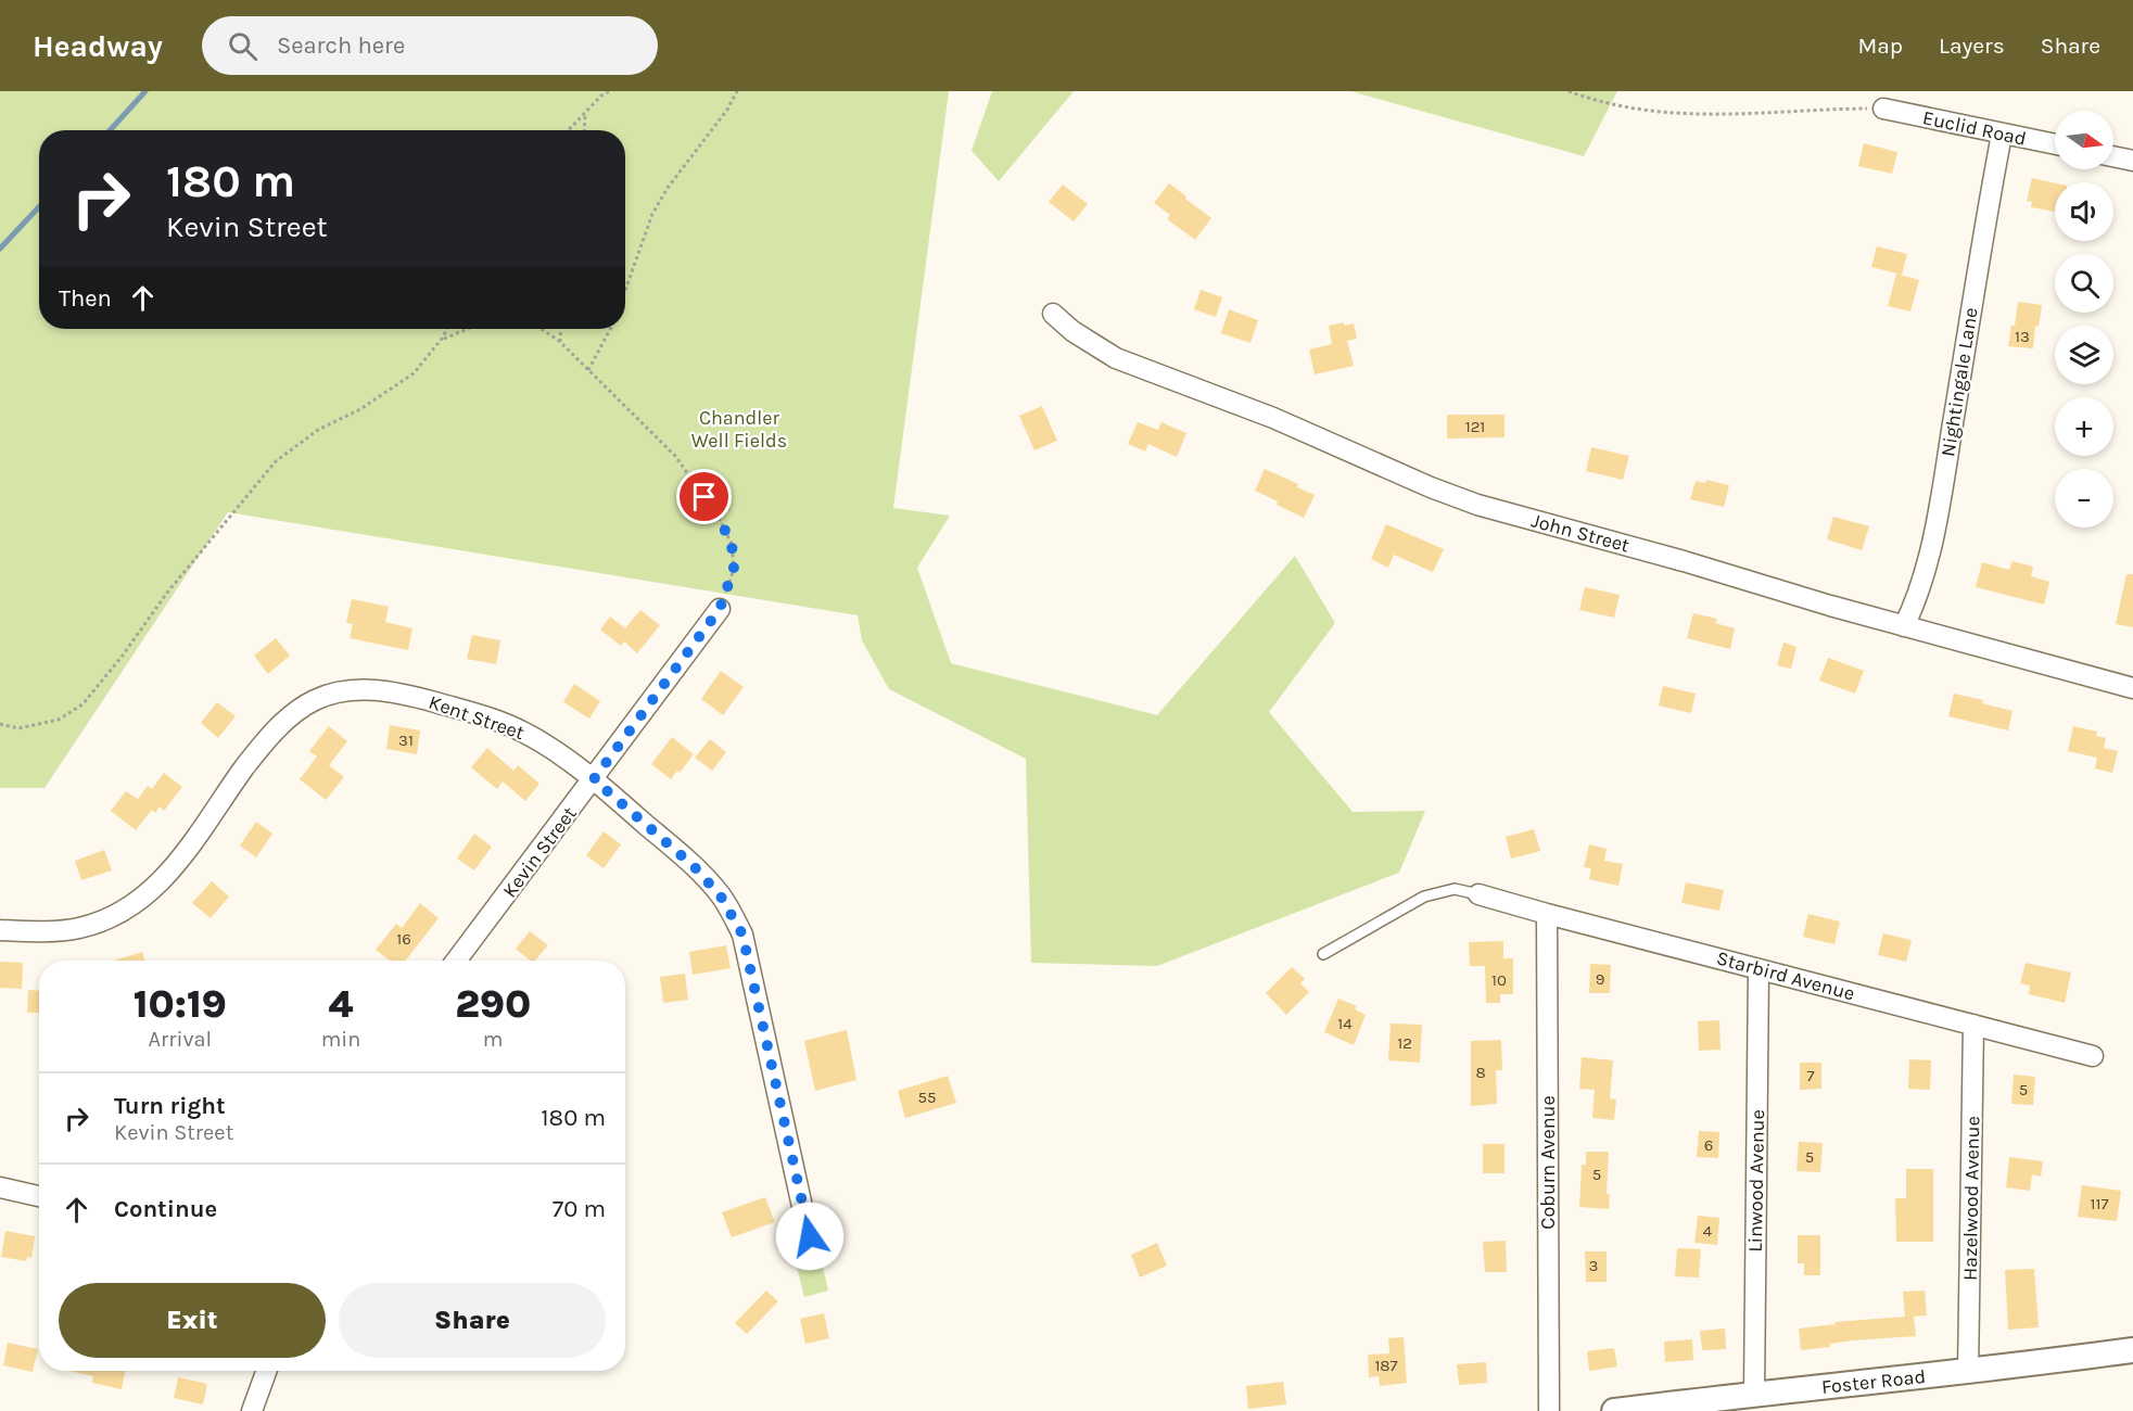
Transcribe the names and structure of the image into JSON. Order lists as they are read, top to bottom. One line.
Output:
{"streets":{"street":["Euclid Road","Nightingale Lane","John Street","Kent Street","Kevin Street","Starbird Avenue","Coburn Avenue","Linwood Avenue","Hazelwood Avenue","Foster Road"]},"crossings":[["Euclid Road","Nightingale Lane"],["Nightingale Lane","John Street"],["Kent Street","Kevin Street"],["Starbird Avenue","Coburn Avenue"],["Starbird Avenue","Linwood Avenue"],["Starbird Avenue","Hazelwood Avenue"],["Linwood Avenue","Foster Road"],["Hazelwood Avenue","Foster Road"]],"parks":["Chandler Well Fields"],"house_numbers":["13","121","31","16","9","10","14","12","8","7","5","55","6","5","5","117","4","3","187"],"north":"right","page":{"header":"Headway","search":"Search here","nav":["Map","Layers","Share"],"map_buttons":["+","−"],"turn":["180 m","Kevin Street"],"then":"Then","eta":["10:19","Arrival","4","min","290","m"],"list":[{"name":"Turn right","note":"Kevin Street","value":"180 m"},{"name":"Continue","value":"70 m"}],"buttons":["Exit","Share"]}}
